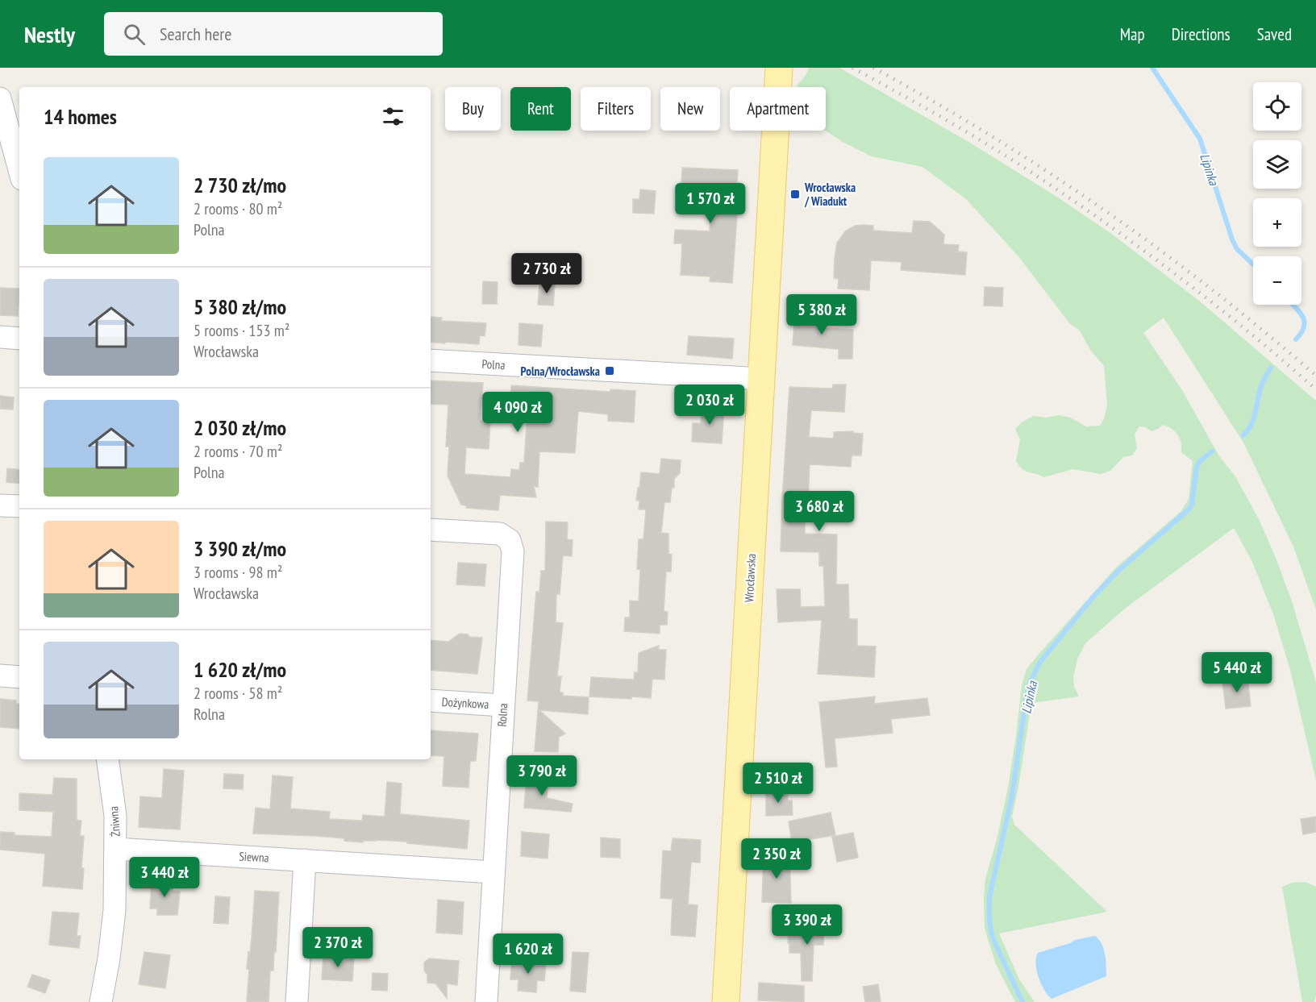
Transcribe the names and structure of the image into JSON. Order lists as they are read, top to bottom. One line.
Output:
{"streets":{"main road":["Wrocławska"],"street":["Polna","Dożynkowa","Rolna","Żniwna","Siewna"]},"crossings":[["Polna","Wrocławska"],["Dożynkowa","Rolna"],["Rolna","Siewna"],["Żniwna","Siewna"]],"water":["Lipinka"],"places":{"transit":["Wrocławska / Wiadukt","Polna/Wrocławska"]},"page":{"header":"Nestly","search":"Search here","nav":["Map","Directions","Saved"],"map_buttons":["+","−"],"chip":["Buy","Rent","Filters","New","Apartment"],"heading":"14 homes","list":[{"name":"2 730 zł/mo","note":"2 rooms · 80 m² · Polna"},{"name":"5 380 zł/mo","note":"5 rooms · 153 m² · Wrocławska"},{"name":"2 030 zł/mo","note":"2 rooms · 70 m² · Polna"},{"name":"3 390 zł/mo","note":"3 rooms · 98 m² · Wrocławska"},{"name":"1 620 zł/mo","note":"2 rooms · 58 m² · Rolna"}],"price":["1 570 zł","2 730 zł","5 380 zł","2 030 zł","4 090 zł","3 680 zł","5 440 zł","3 790 zł","2 510 zł","2 350 zł","3 440 zł","3 390 zł","2 370 zł","1 620 zł"]}}
